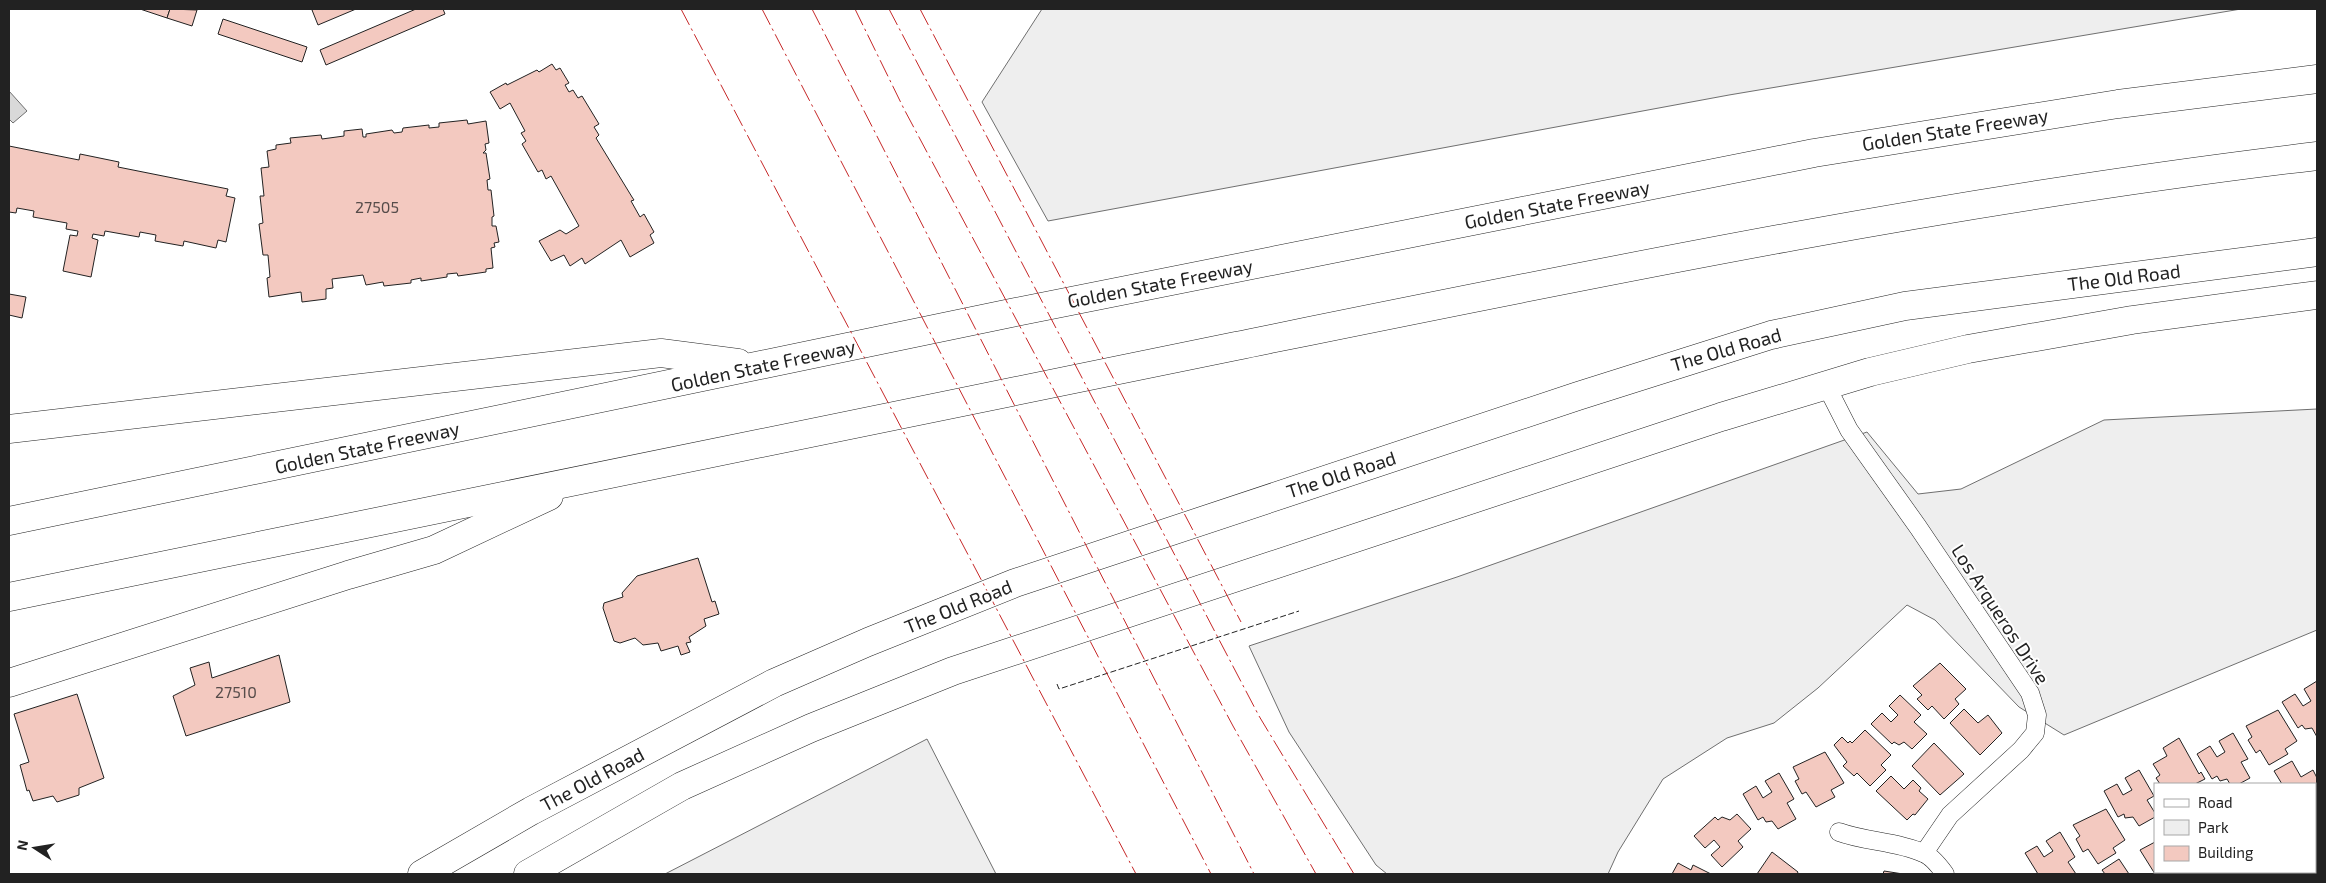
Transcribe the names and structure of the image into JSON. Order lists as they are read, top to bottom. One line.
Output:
{"streets":{"main road":["Golden State Freeway","The Old Road"],"street":["Los Arqueros Drive"]},"house_numbers":["27505","27510"],"legend":["Road","Park","Building"],"north":"left"}
